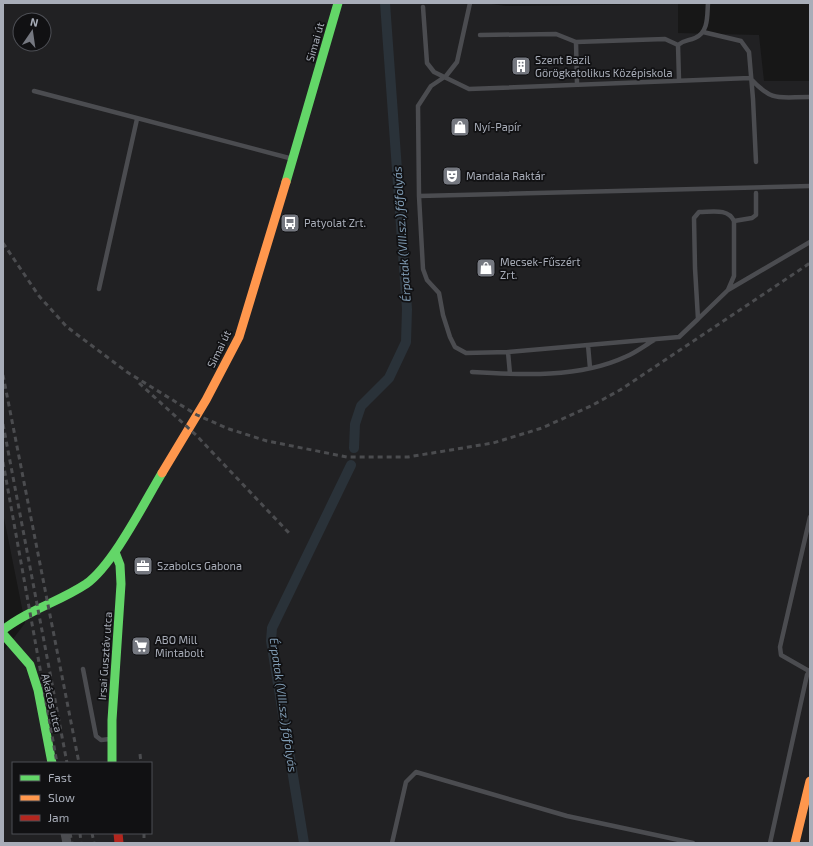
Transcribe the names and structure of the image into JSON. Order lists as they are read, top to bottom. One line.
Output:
{"streets":{"main road":["Simai út","Irsai Gusztáv utca","Akácos utca"]},"crossings":[["Simai út","Irsai Gusztáv utca"]],"water":["Érpatak (VIII.sz.) főfolyás"],"places":{"building":["Szent Bazil Görögkatolikus Középiskola"],"shop":["Nyí-Papír","Mecsek-Fűszért Zrt."],"theatre":["Mandala Raktár"],"bus stop":["Patyolat Zrt."],"office":["Szabolcs Gabona"],"supermarket":["ABO Mill Mintabolt"]},"legend":["Fast","Slow","Jam"],"north":"top"}
